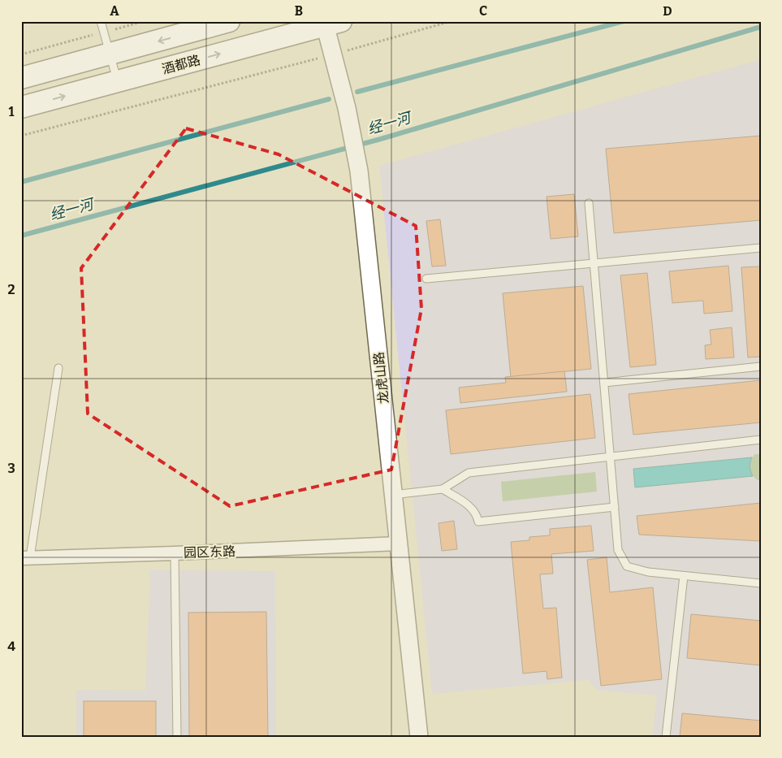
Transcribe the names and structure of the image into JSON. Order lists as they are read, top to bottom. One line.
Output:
{"streets":{"main road":["酒都路"],"street":["龙虎山路","园区东路"]},"crossings":[["酒都路","龙虎山路"],["龙虎山路","园区东路"]],"water":["经一河"],"grid":{"columns":["A","B","C","D"],"rows":["1","2","3","4"]}}
